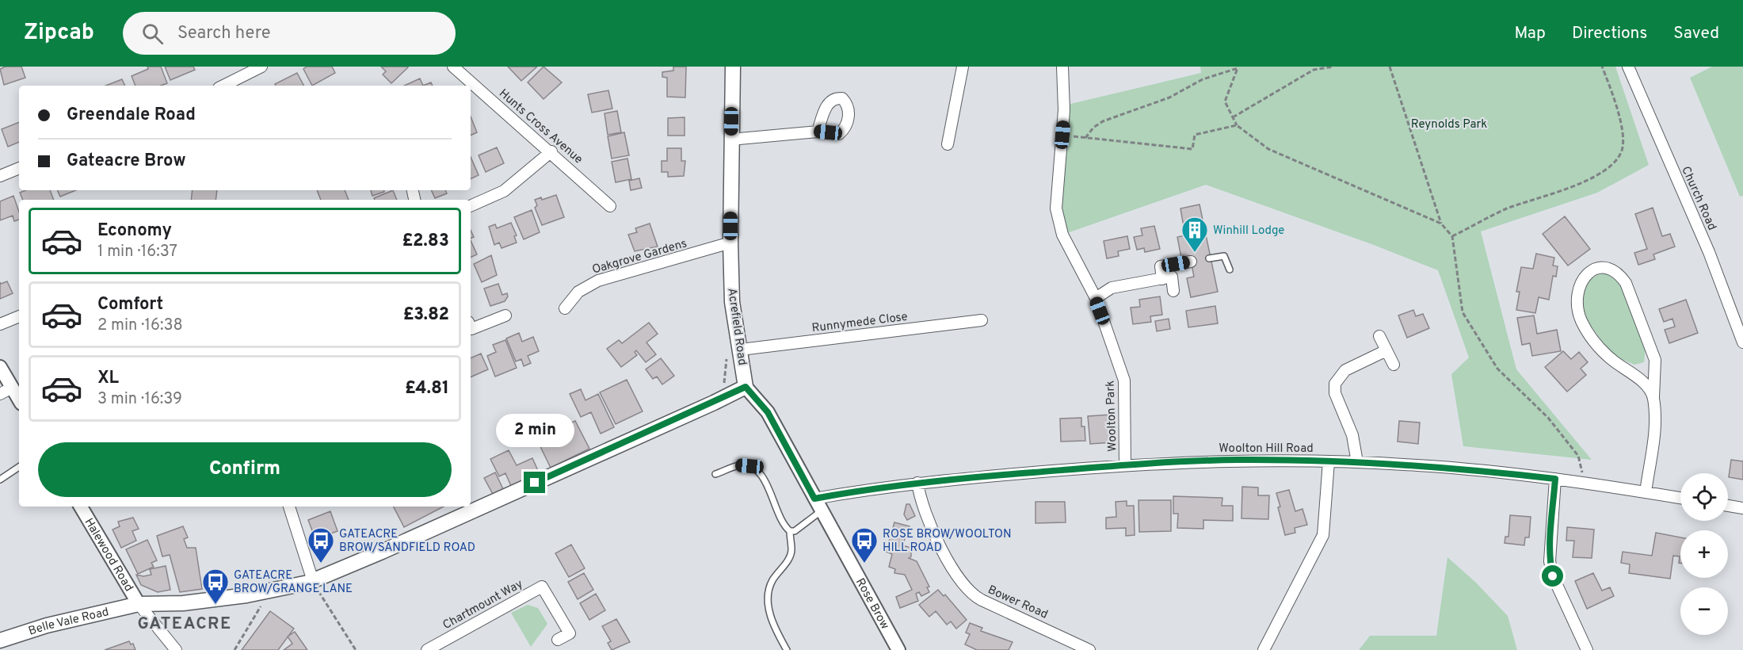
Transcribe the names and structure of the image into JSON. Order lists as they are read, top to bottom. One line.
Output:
{"streets":{"main road":["Acrefield Road","Belle Vale Road"],"street":["Hunts Cross Avenue","Church Road","Oakgrove Gardens","Runnymede Close","Woolton Park","Woolton Hill Road","Halewood Road","Bower Road","Chartmount Way","Rose Brow"]},"crossings":[["Oakgrove Gardens","Acrefield Road"],["Runnymede Close","Acrefield Road"],["Acrefield Road","Rose Brow"],["Acrefield Road","Belle Vale Road"],["Woolton Park","Woolton Hill Road"],["Woolton Hill Road","Bower Road"],["Woolton Hill Road","Rose Brow"],["Halewood Road","Belle Vale Road"],["Rose Brow","Belle Vale Road"]],"districts":["GATEACRE"],"parks":["Reynolds Park"],"places":{"building":["Winhill Lodge"],"bus stop":["GATEACRE BROW/SANDFIELD ROAD","ROSE BROW/WOOLTON HILL ROAD","GATEACRE BROW/GRANGE LANE"]},"page":{"header":"Zipcab","search":"Search here","nav":["Map","Directions","Saved"],"banner":["Greendale Road","Gateacre Brow"],"list":[{"name":"Economy","note":"1 min · 16:37","value":"£2.83"},{"name":"Comfort","note":"2 min · 16:38","value":"£3.82"},{"name":"XL","note":"3 min · 16:39","value":"£4.81"}],"bubble":"2 min","buttons":"Confirm","map_buttons":["+","−"]}}
